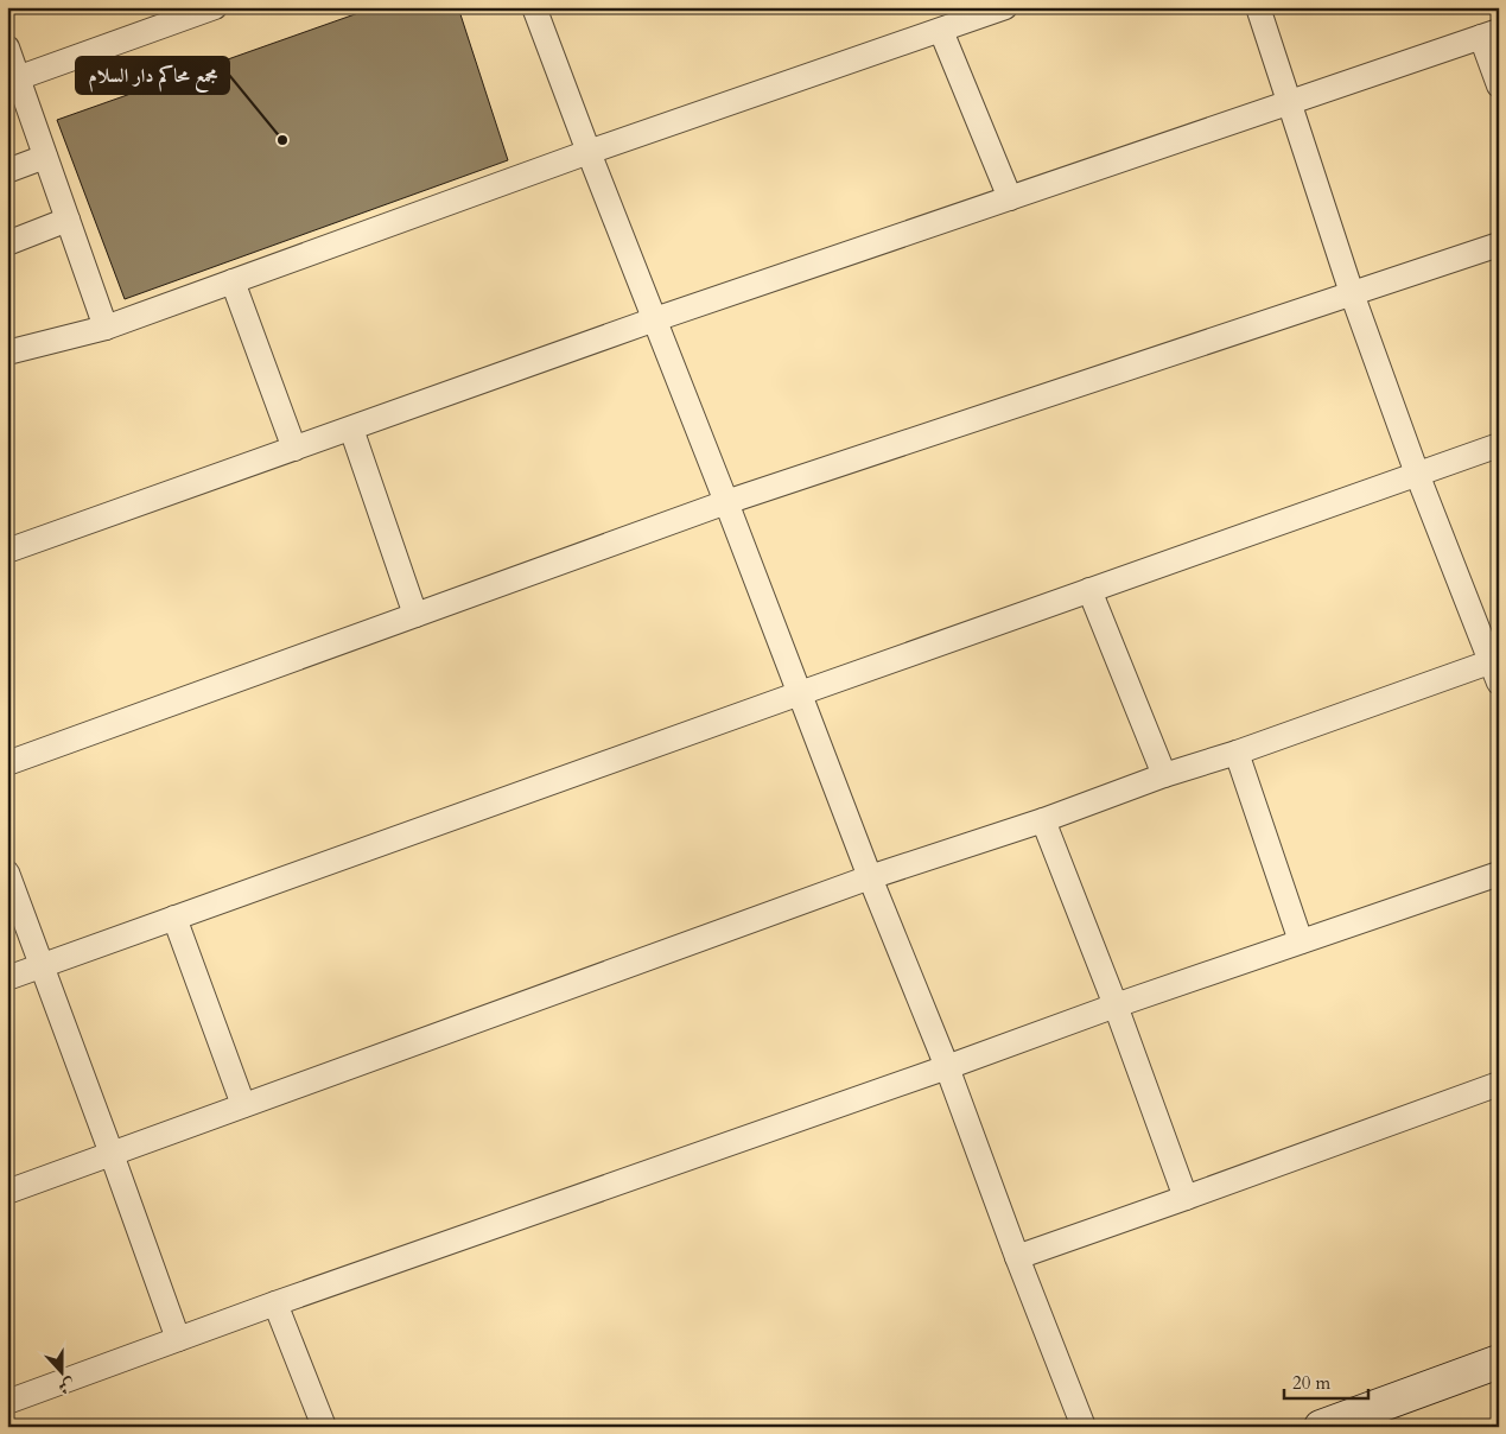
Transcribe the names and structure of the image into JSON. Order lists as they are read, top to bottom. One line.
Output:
{"places":["مجمع محاكم دار السلام"],"scale_bar":"20 m","north":"bottom"}
